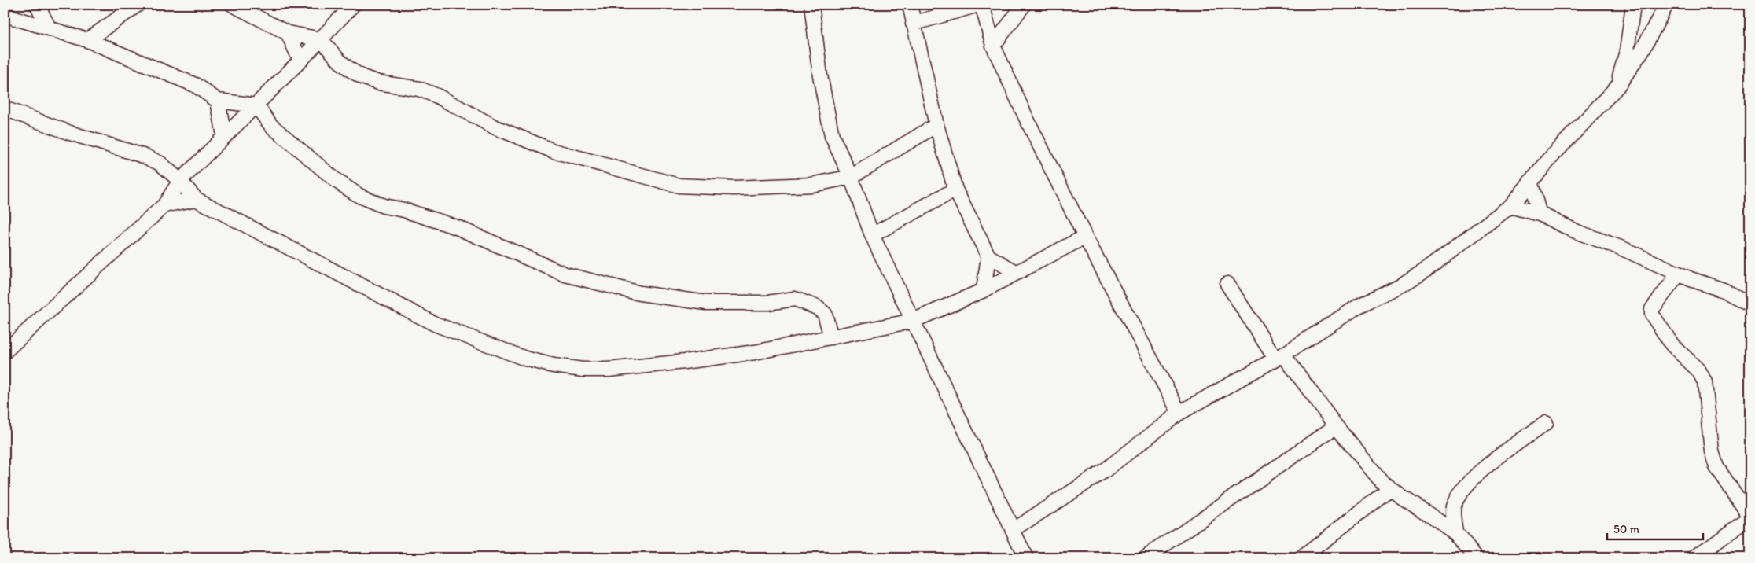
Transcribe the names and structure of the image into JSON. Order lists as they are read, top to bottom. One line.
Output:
{"scale_bar":"50 m"}
